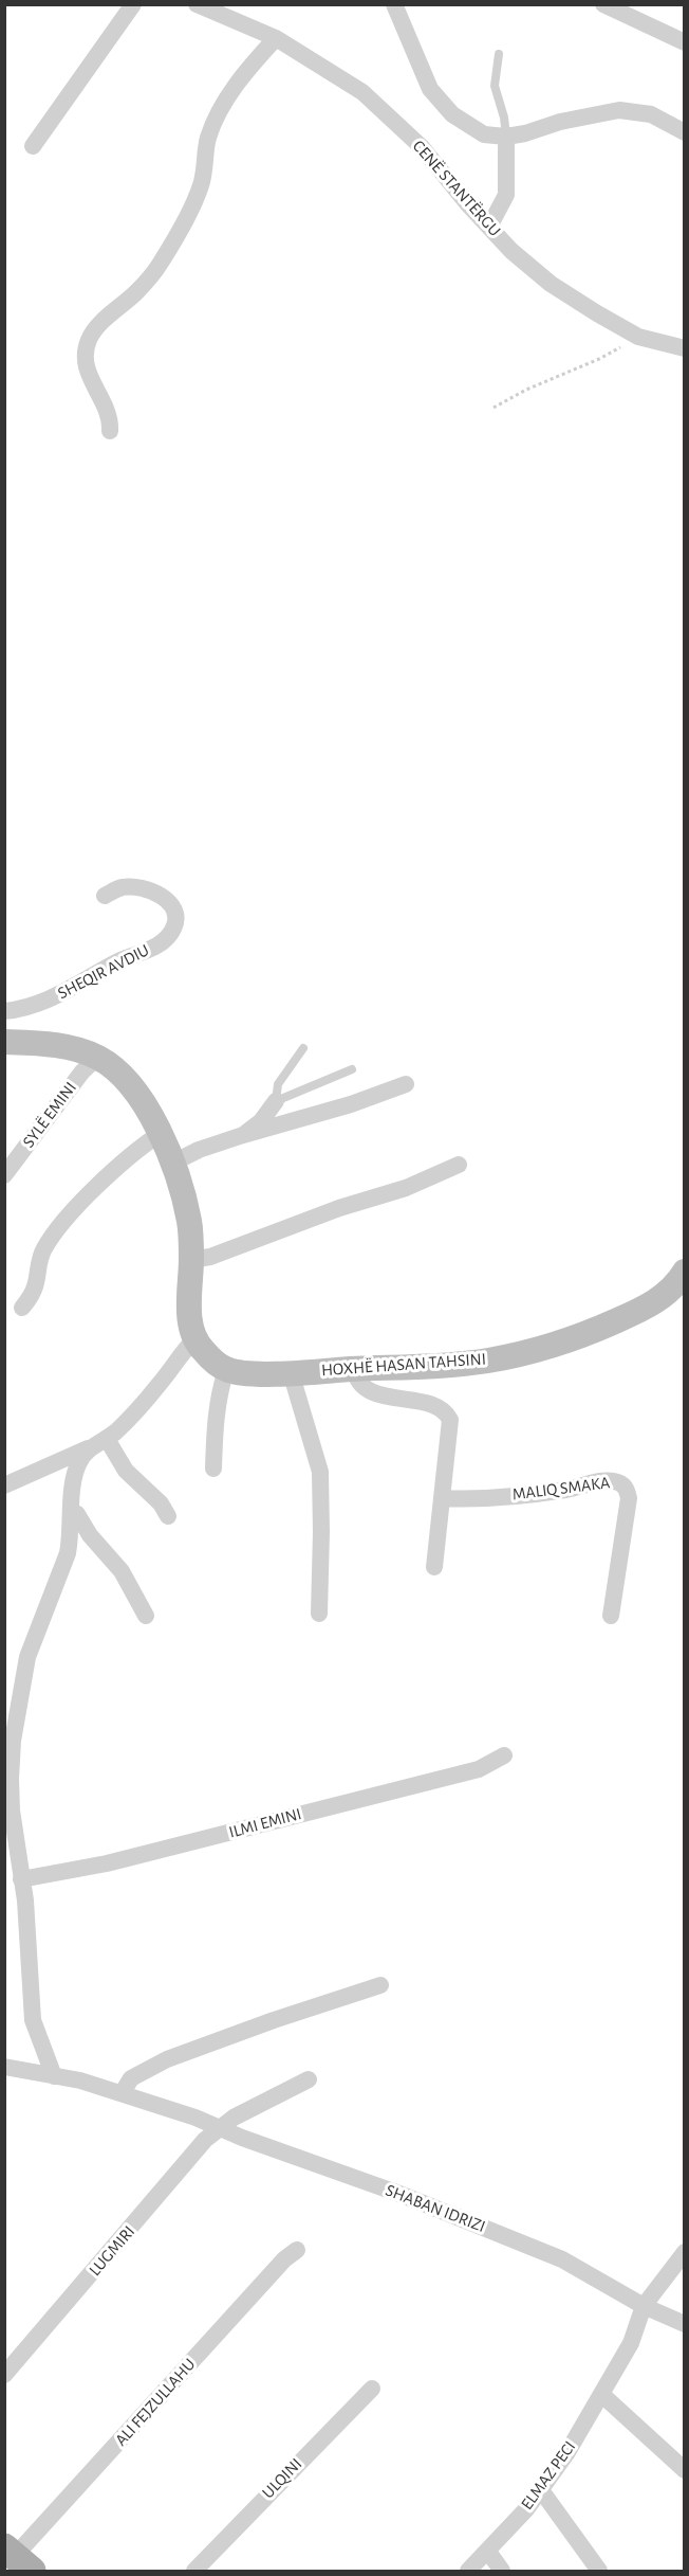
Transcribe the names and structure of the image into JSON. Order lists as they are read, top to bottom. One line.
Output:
{"streets":{"street":["CENË STANTËRGU","SHEQIR AVDIU","SYLË EMINI","HOXHË HASAN TAHSINI","MALIQ SMAKA","ILMI EMINI","SHABAN IDRIZI","LUGMIRI","ALI FEJZULLAHU","ELMAZ PECI","ULQINI"]},"crossings":[["SHABAN IDRIZI","LUGMIRI"],["SHABAN IDRIZI","ELMAZ PECI"]]}
